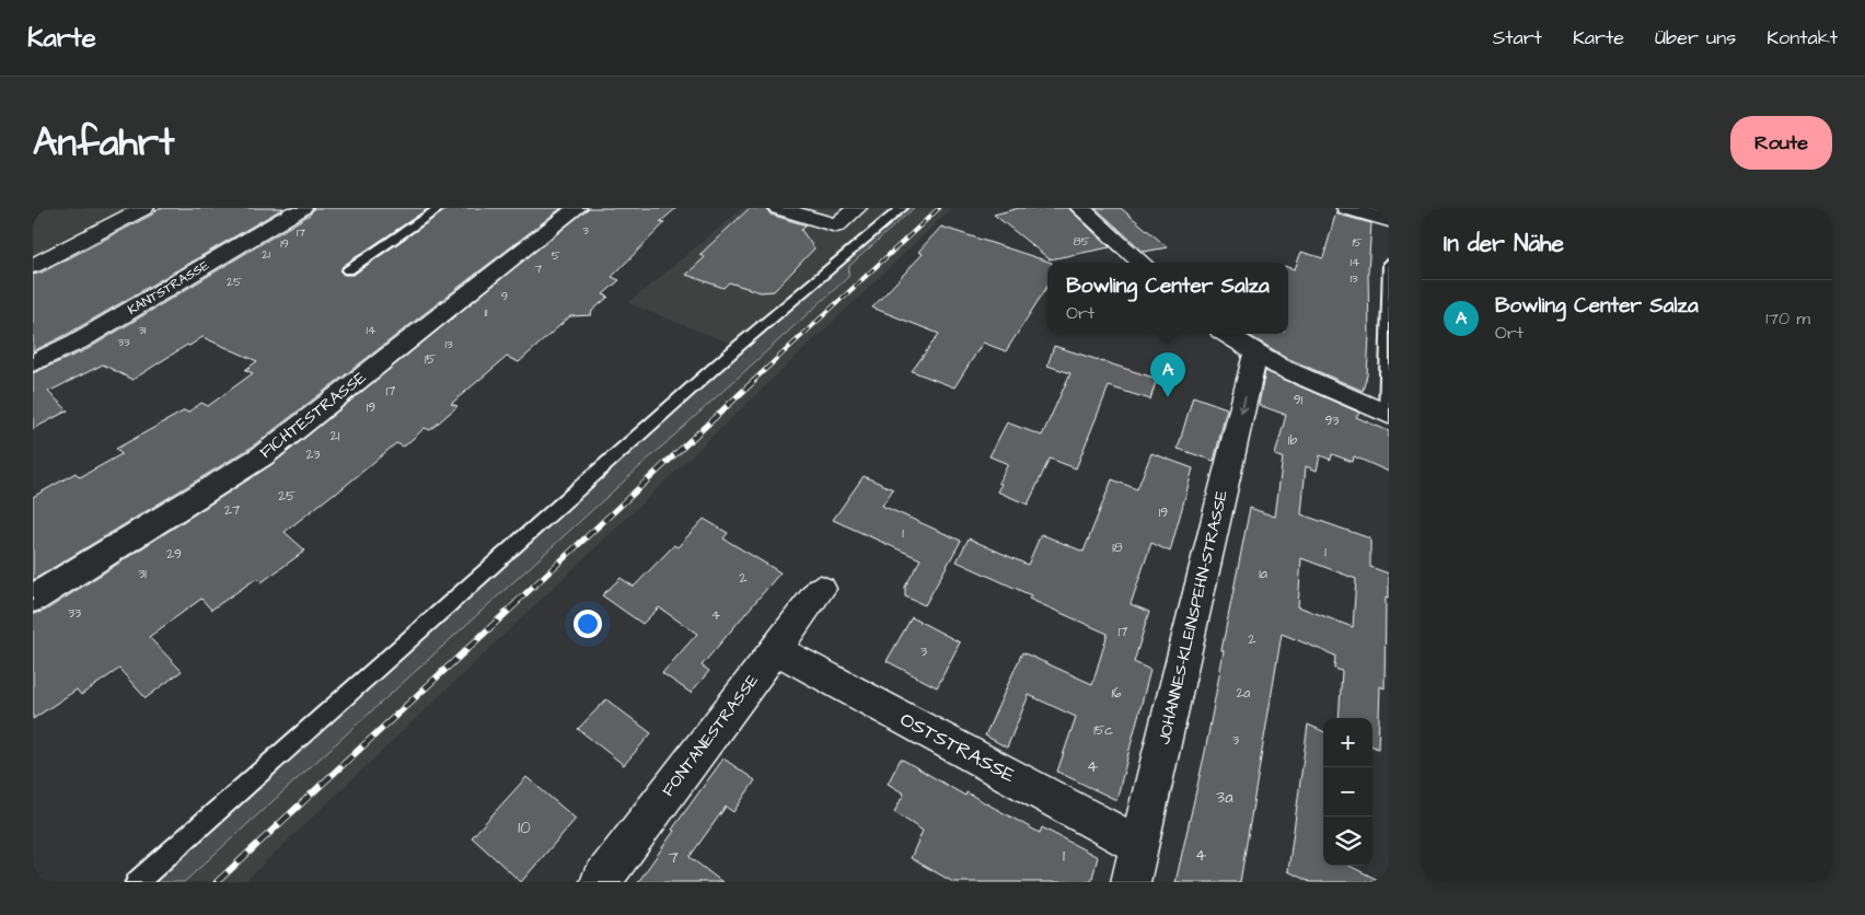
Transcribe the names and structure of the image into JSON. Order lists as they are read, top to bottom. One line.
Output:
{"streets":{"street":["KANTSTRASSE","FICHTESTRASSE","JOHANNES-KLEINSPEHN-STRASSE","FONTANESTRASSE","OSTSTRASSE"]},"crossings":[["JOHANNES-KLEINSPEHN-STRASSE","OSTSTRASSE"],["FONTANESTRASSE","OSTSTRASSE"]],"one_way":["JOHANNES-KLEINSPEHN-STRASSE"],"house_numbers":["3","17","85","15","19","21","5","14","7","13","25","9","11","31","14","33","13","15","17","91","19","93","21","1b","23","25","27","19","1","18","1","29","31","1a","2","33","4","17","2","3","16","2a","15c","3","4","3a","10","4","1","7"],"page":{"header":"Karte","nav":["Start","Karte","Über uns","Kontakt"],"title":"Anfahrt","buttons":"Route","heading":"In der Nähe","popup":["Bowling Center Salza","Ort"],"list":[{"mark":"A","name":"Bowling Center Salza","note":"Ort","value":"170 m"}],"pins":"A","map_buttons":["+","−"]}}
